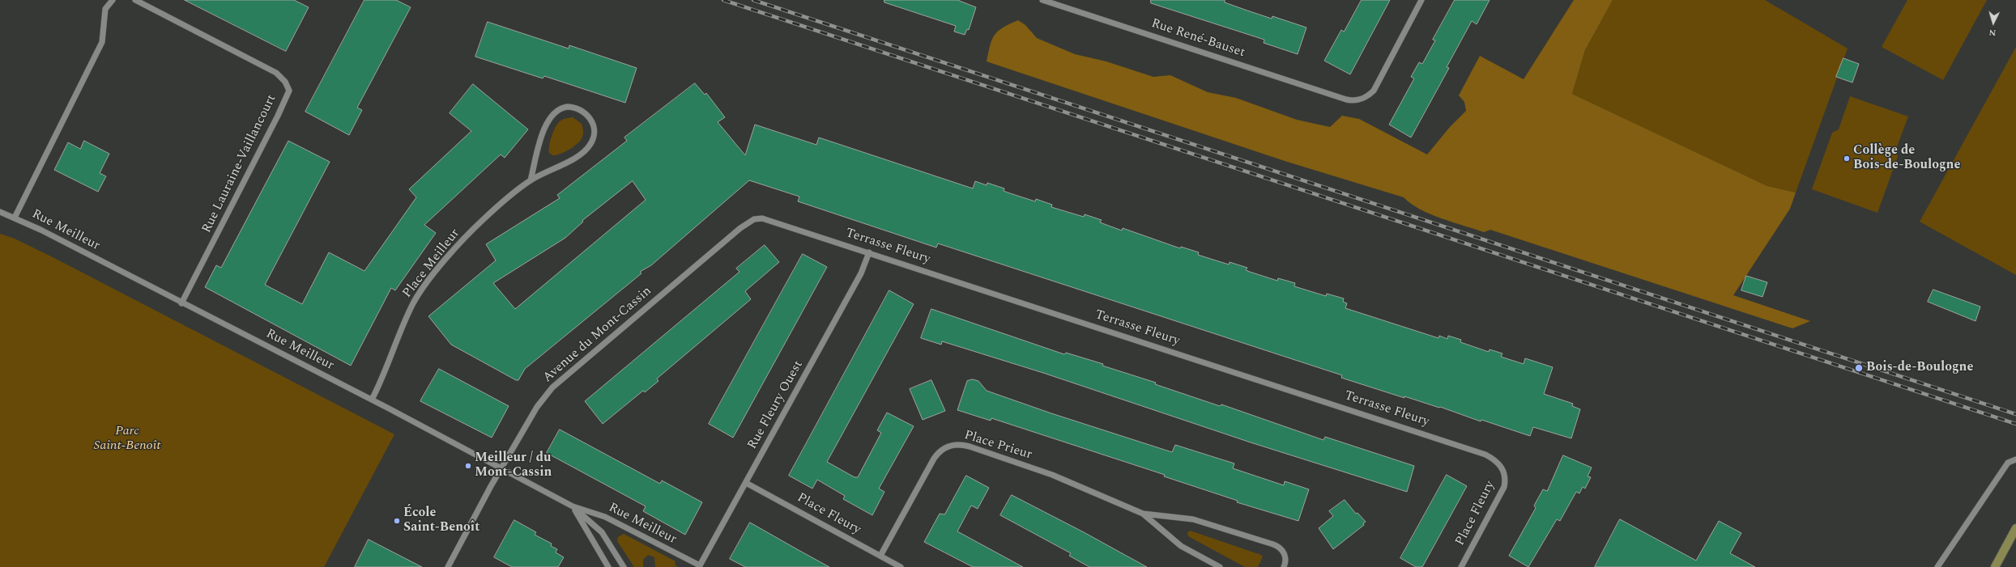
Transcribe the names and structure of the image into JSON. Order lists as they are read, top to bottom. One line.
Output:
{"streets":{"street":["Rue René-Bauset","Rue Lauraine-Vaillancourt","Rue Meilleur","Terrasse Fleury","Place Meilleur","Avenue du Mont-Cassin","Rue Fleury Ouest","Place Prieur","Place Fleury"]},"crossings":[["Rue Lauraine-Vaillancourt","Rue Meilleur"],["Rue Meilleur","Place Meilleur"],["Rue Meilleur","Avenue du Mont-Cassin"],["Rue Meilleur","Rue Fleury Ouest"],["Terrasse Fleury","Avenue du Mont-Cassin"],["Terrasse Fleury","Rue Fleury Ouest"],["Terrasse Fleury","Place Fleury"],["Rue Fleury Ouest","Place Fleury"],["Place Prieur","Place Fleury"]],"parks":["Parc Saint-Benoît"],"places":["Collège de Bois-de-Boulogne","Bois-de-Boulogne","Meilleur / du Mont-Cassin","École Saint-Benoît"],"north":"bottom"}
